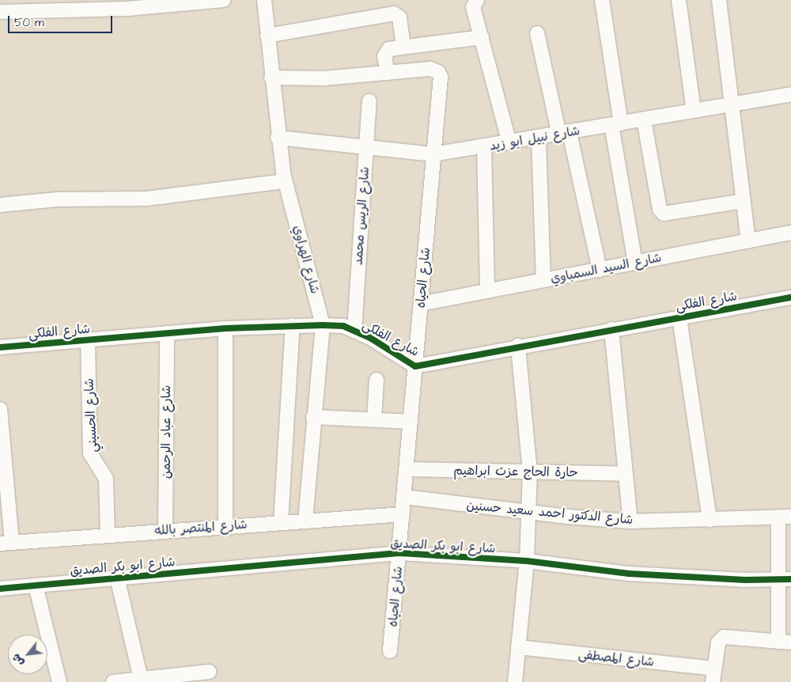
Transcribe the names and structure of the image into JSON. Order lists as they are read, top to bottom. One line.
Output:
{"streets":{"street":["شارع نبيل ابو زيد","شارع الريس محمد","شارع الهراوي","شارع السيد السمباوي","شارع الحياه","شارع الفلكى","شارع الحسيني","شارع عباد الرحمن","حارة الحاج عزت ابراهيم","شارع الدكتور احمد سعيد حسنين","شارع المنتصر بالله","شارع ابو بكر الصديق","شارع المصطفى"]},"crossings":[["شارع نبيل ابو زيد","شارع الريس محمد"],["شارع نبيل ابو زيد","شارع الهراوي"],["شارع نبيل ابو زيد","شارع الحياه"],["شارع الريس محمد","شارع الفلكى"],["شارع الهراوي","شارع الحياه"],["شارع الهراوي","شارع الفلكى"],["شارع الهراوي","شارع المنتصر بالله"],["شارع السيد السمباوي","شارع الحياه"],["شارع الحياه","شارع الفلكى"],["شارع الحياه","حارة الحاج عزت ابراهيم"],["شارع الحياه","شارع الدكتور احمد سعيد حسنين"],["شارع الحياه","شارع المنتصر بالله"],["شارع الحياه","شارع ابو بكر الصديق"],["شارع الفلكى","شارع الحسيني"],["شارع الفلكى","شارع عباد الرحمن"],["شارع الحسيني","شارع المنتصر بالله"],["شارع عباد الرحمن","شارع المنتصر بالله"]],"scale_bar":"50 m","north":"bottom left"}
